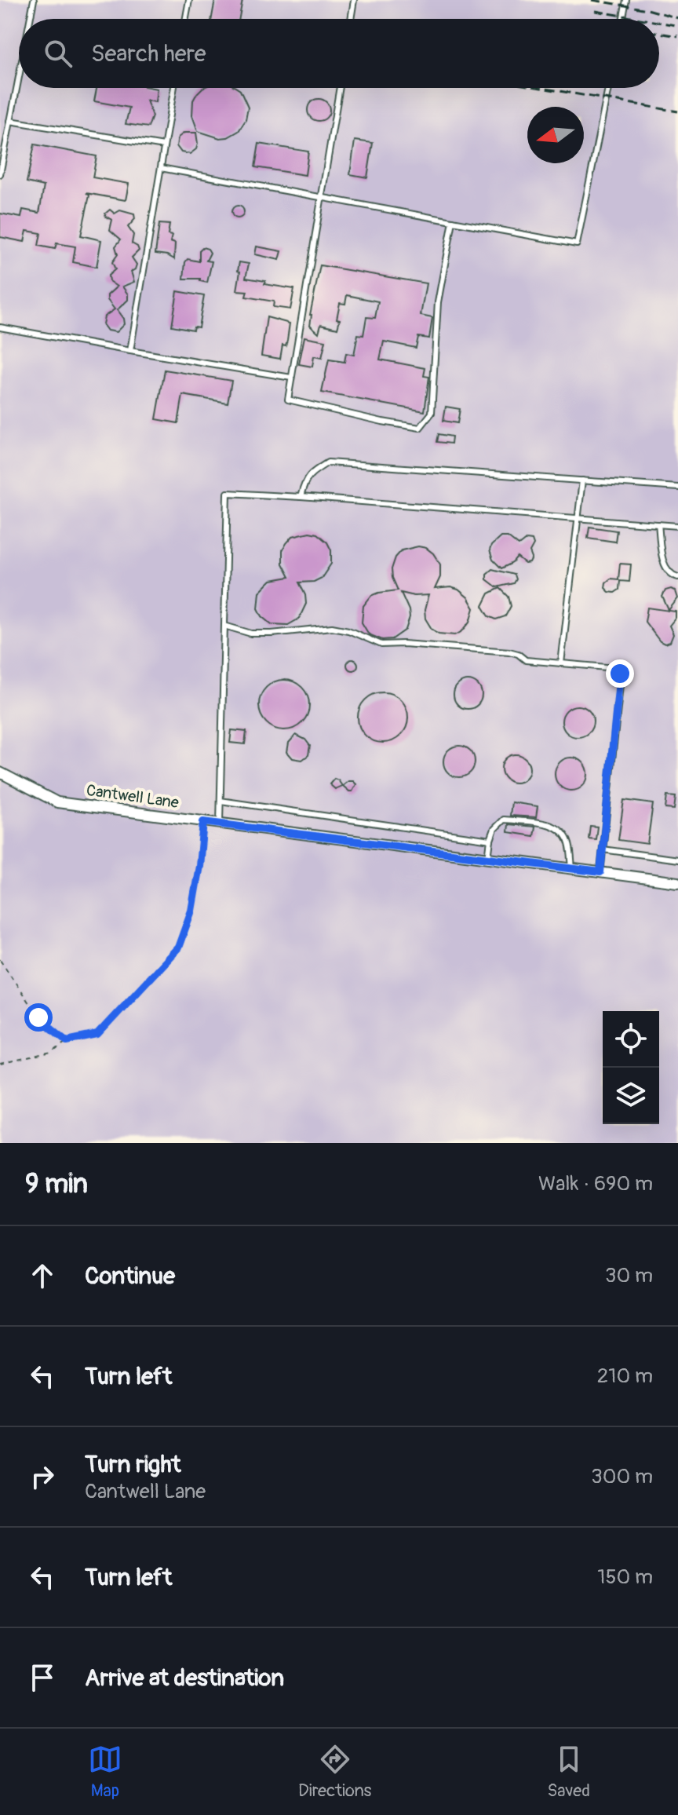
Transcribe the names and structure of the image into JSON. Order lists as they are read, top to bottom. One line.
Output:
{"streets":{"street":["Cantwell Lane"]},"north":"left","page":{"search":"Search here","heading":["9 min","Walk · 690 m"],"list":[["Continue","30 m"],["Turn left","210 m"],["Turn right","Cantwell Lane","300 m"],["Turn left","150 m"],"Arrive at destination"],"nav":["Map","Directions","Saved"]}}
